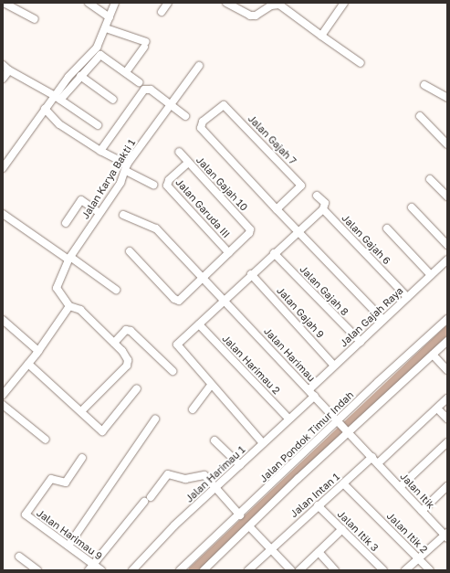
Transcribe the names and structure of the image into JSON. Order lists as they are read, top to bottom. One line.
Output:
{"streets":{"street":["Jalan Gajah 7","Jalan Karya Bakti 1","Jalan Gajah 10","Jalan Garuda III","Jalan Gajah 6","Jalan Gajah 8","Jalan Gajah 9","Jalan Gajah Raya","Jalan Harimau","Jalan Harimau 2","Jalan Pondok Timur Indah","Jalan Harimau 1","Jalan Itik","Jalan Intan 1","Jalan Itik 3","Jalan Itik 2","Jalan Harimau 9"]},"crossings":[["Jalan Gajah 10","Jalan Garuda III"],["Jalan Gajah 6","Jalan Gajah Raya"],["Jalan Gajah 8","Jalan Gajah Raya"],["Jalan Gajah 9","Jalan Gajah Raya"],["Jalan Gajah Raya","Jalan Harimau"],["Jalan Harimau","Jalan Pondok Timur Indah"],["Jalan Harimau","Jalan Harimau 1"],["Jalan Harimau","Jalan Itik"],["Jalan Harimau 2","Jalan Harimau 1"],["Jalan Itik","Jalan Intan 1"],["Jalan Intan 1","Jalan Itik 3"],["Jalan Intan 1","Jalan Itik 2"]]}
